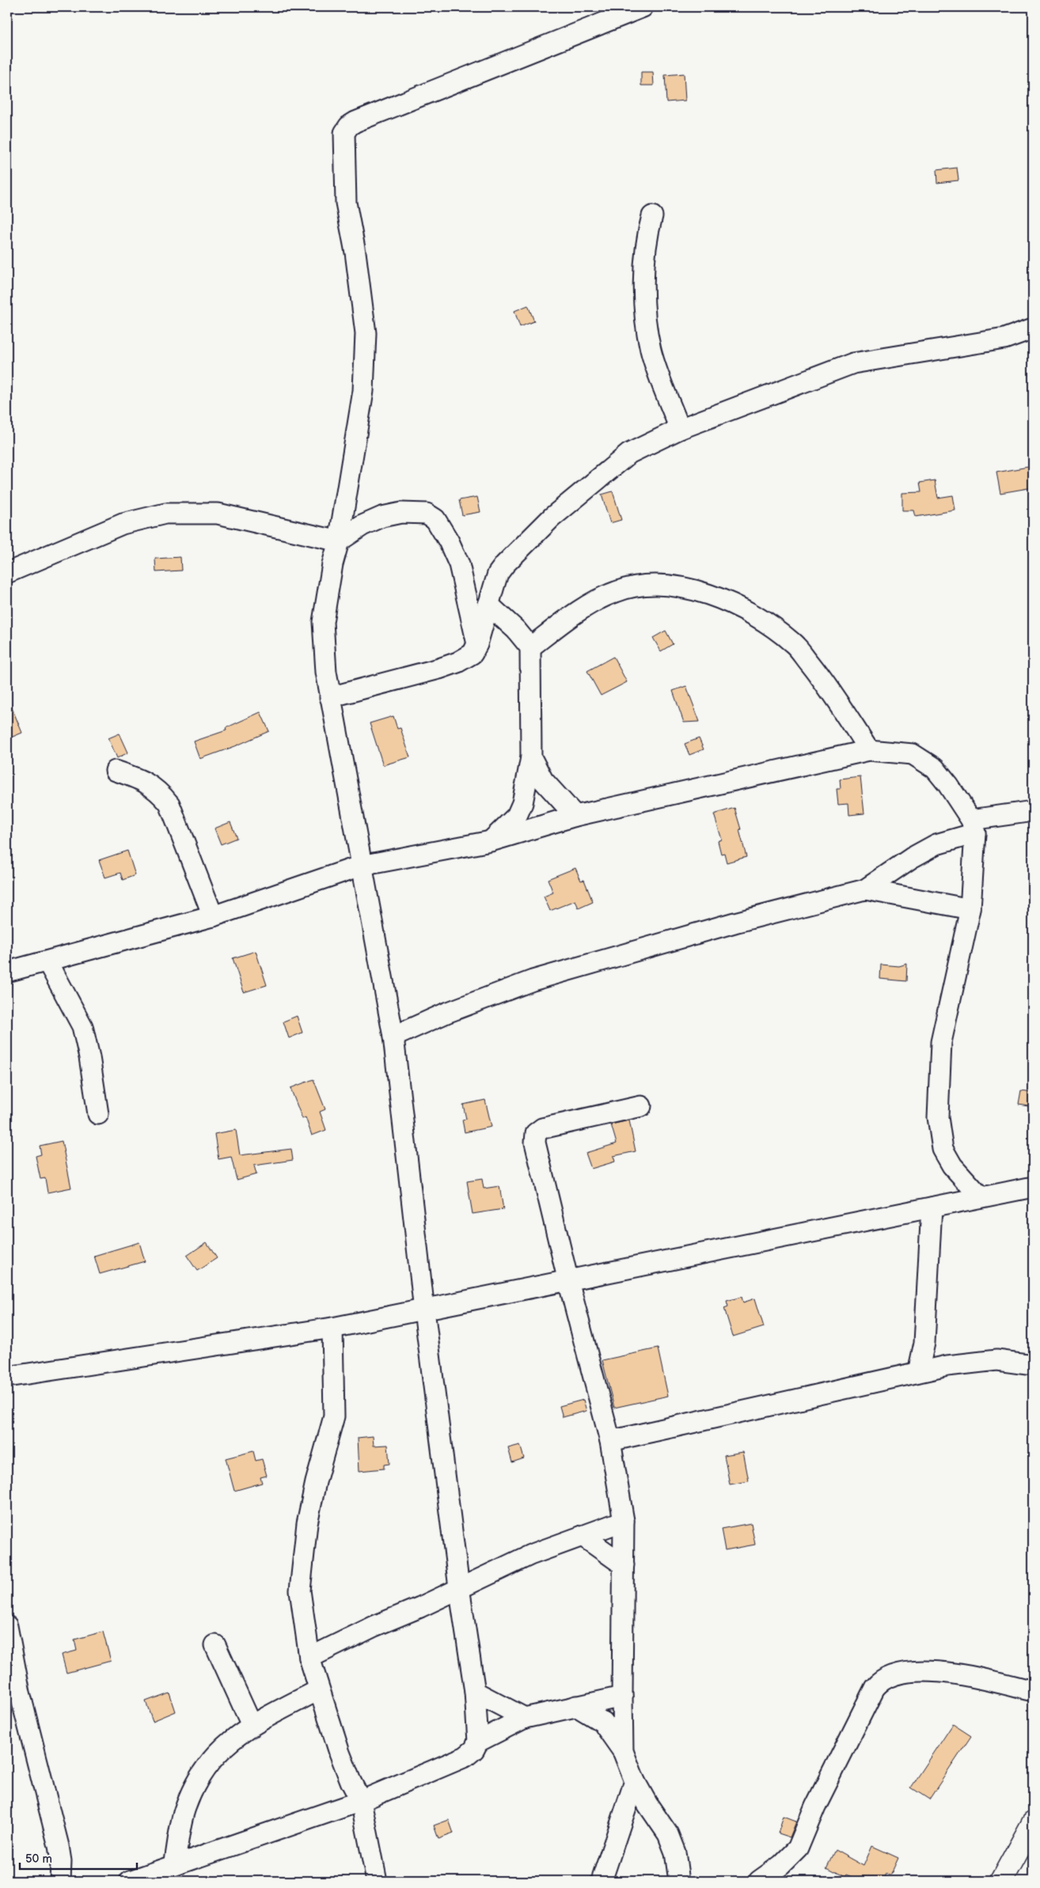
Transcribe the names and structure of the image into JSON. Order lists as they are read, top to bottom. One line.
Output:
{"scale_bar":"50 m"}
